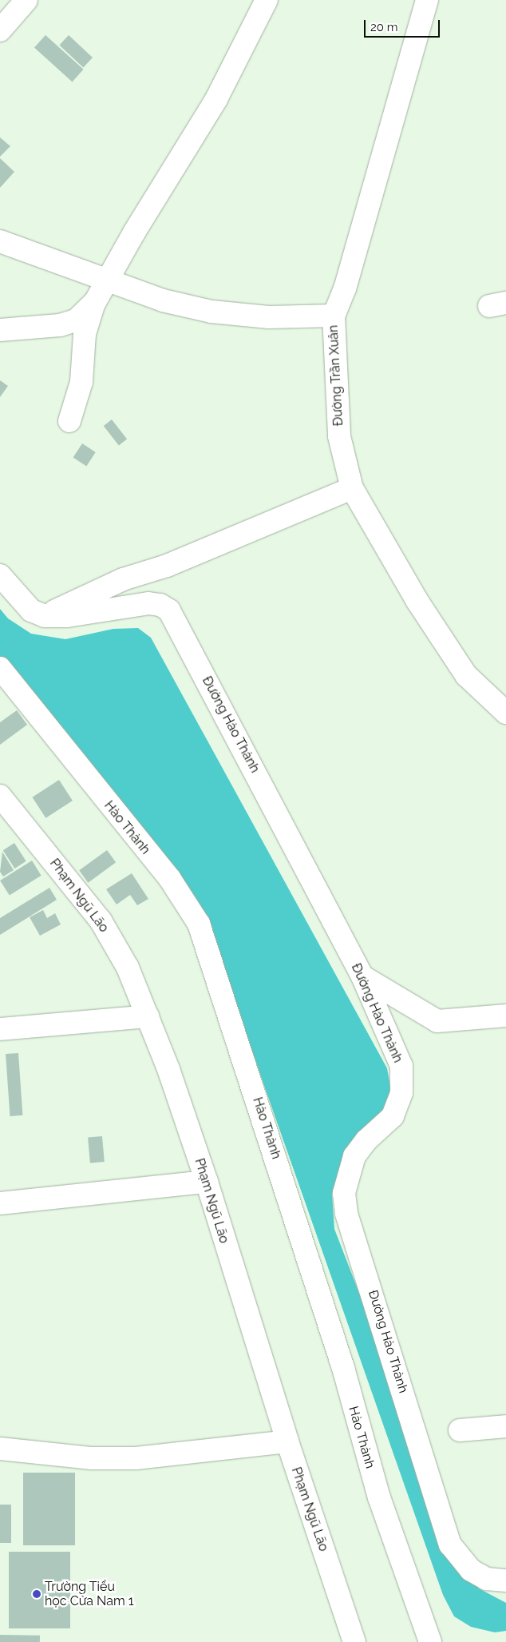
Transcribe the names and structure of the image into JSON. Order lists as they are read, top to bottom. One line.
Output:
{"streets":{"street":["Đường Trần Xuân","Đường Hào Thành","Hào Thành","Phạm Ngũ Lão"]},"places":["Trường Tiểu học Cửa Nam 1"],"scale_bar":"20 m"}
